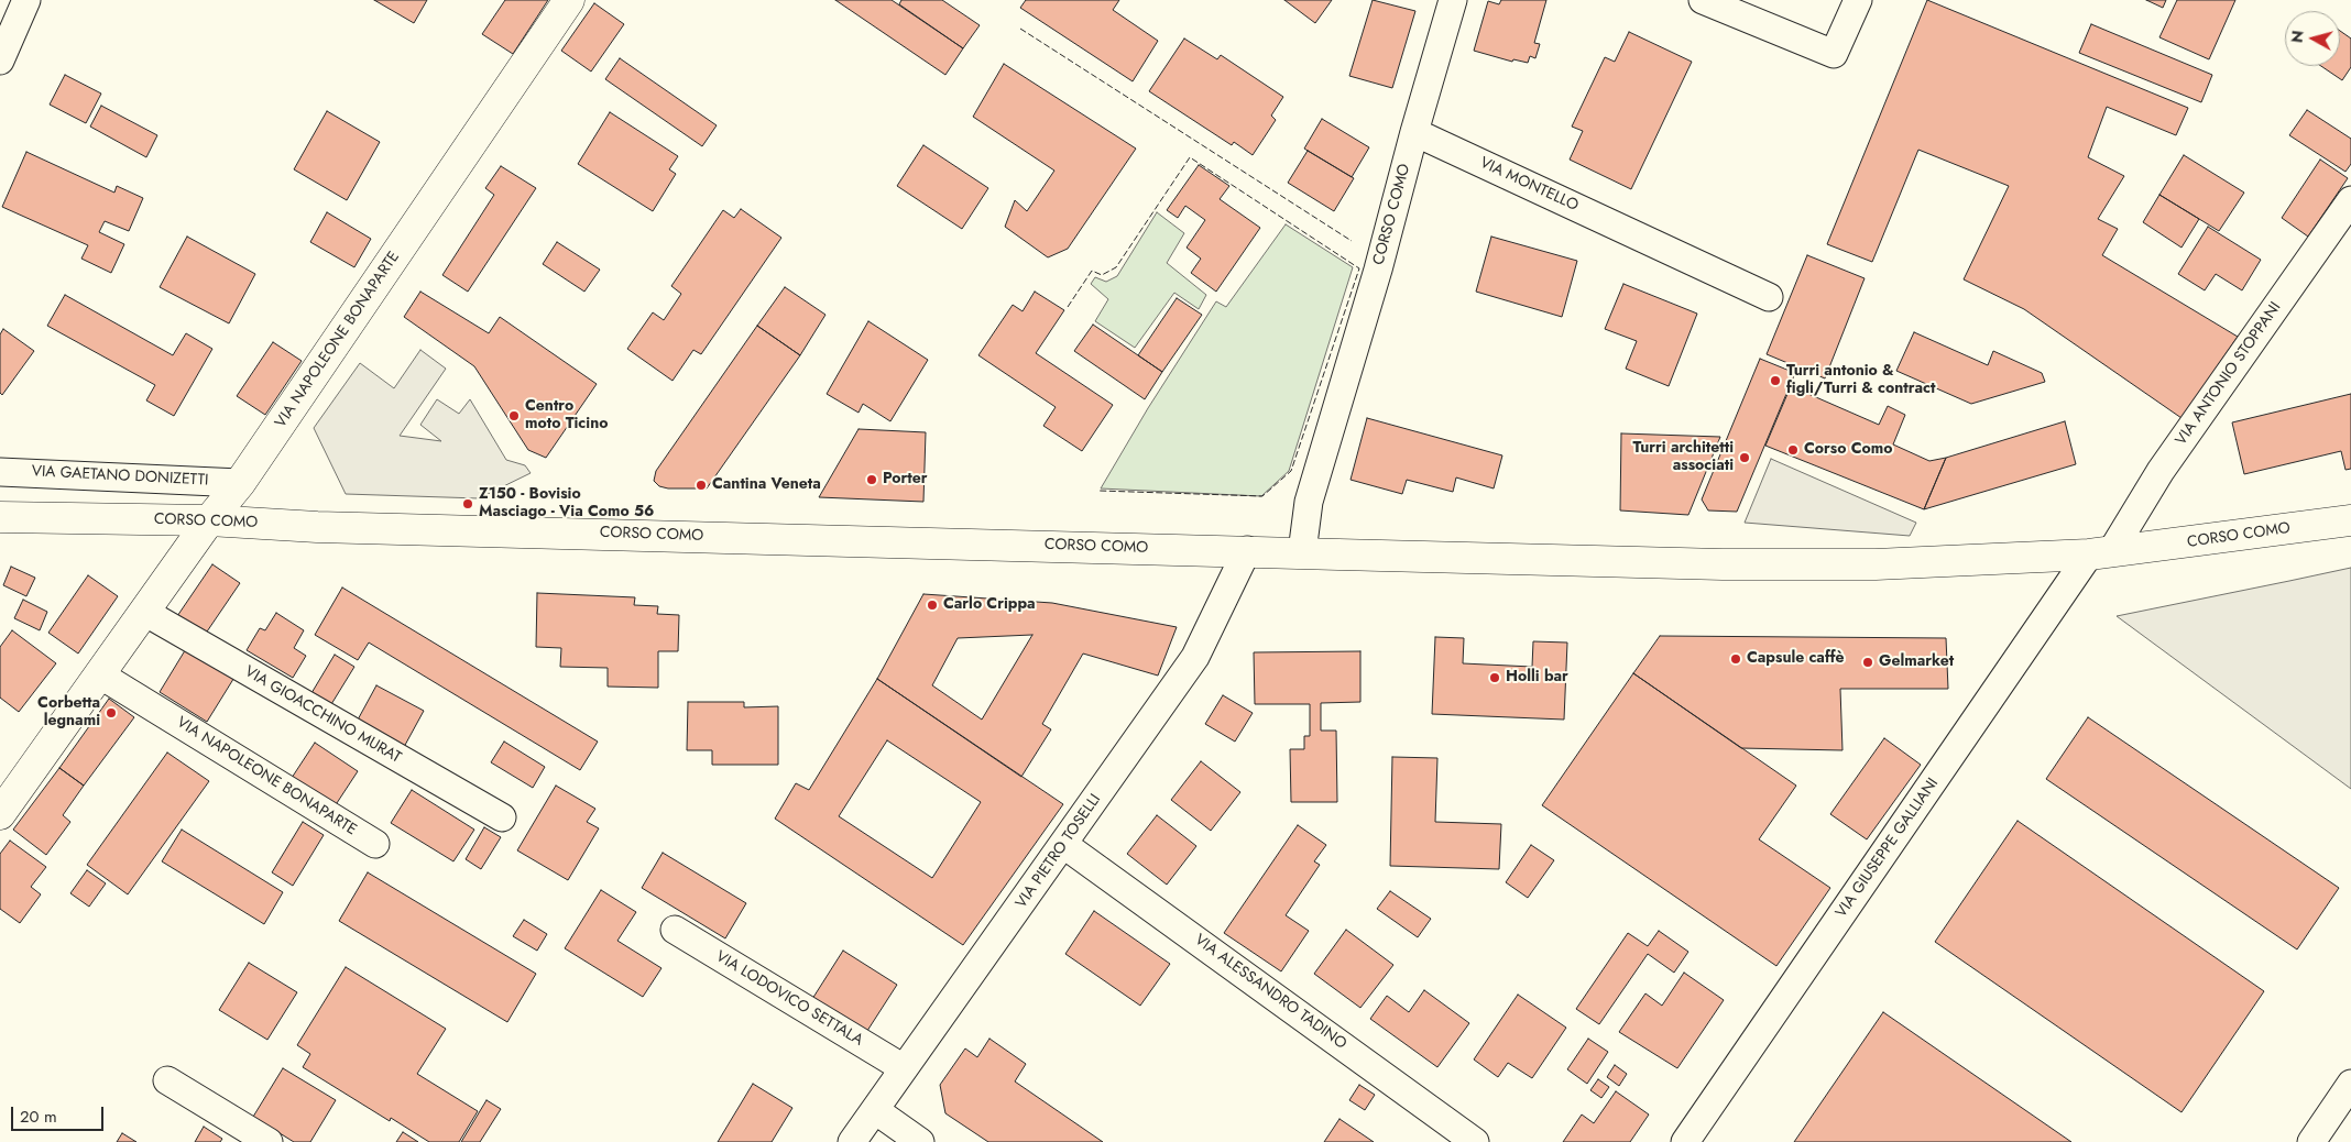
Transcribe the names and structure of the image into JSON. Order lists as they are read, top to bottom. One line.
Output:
{"streets":{"main road":["CORSO COMO","VIA NAPOLEONE BONAPARTE"],"street":["VIA MONTELLO","VIA ANTONIO STOPPANI","VIA GAETANO DONIZETTI","VIA GIOACCHINO MURAT","VIA GIUSEPPE GALLIANI","VIA PIETRO TOSELLI","VIA ALESSANDRO TADINO","VIA LODOVICO SETTALA"]},"crossings":[["VIA MONTELLO","CORSO COMO"],["CORSO COMO","VIA NAPOLEONE BONAPARTE"],["CORSO COMO","VIA ANTONIO STOPPANI"],["CORSO COMO","VIA GIUSEPPE GALLIANI"],["CORSO COMO","VIA PIETRO TOSELLI"],["VIA NAPOLEONE BONAPARTE","VIA GAETANO DONIZETTI"],["VIA NAPOLEONE BONAPARTE","VIA GIOACCHINO MURAT"],["VIA ANTONIO STOPPANI","VIA GIUSEPPE GALLIANI"],["VIA PIETRO TOSELLI","VIA ALESSANDRO TADINO"],["VIA PIETRO TOSELLI","VIA LODOVICO SETTALA"]],"places":["Turri antonio & figli/Turri & contract","Centro moto Ticino","Corso Como","Turri architetti associati","Porter","Cantina Veneta","Z150 - Bovisio Masciago - Via Como 56","Carlo Crippa","Capsule caffè","Gelmarket","Holli bar","Corbetta legnami"],"scale_bar":"20 m","north":"left"}
